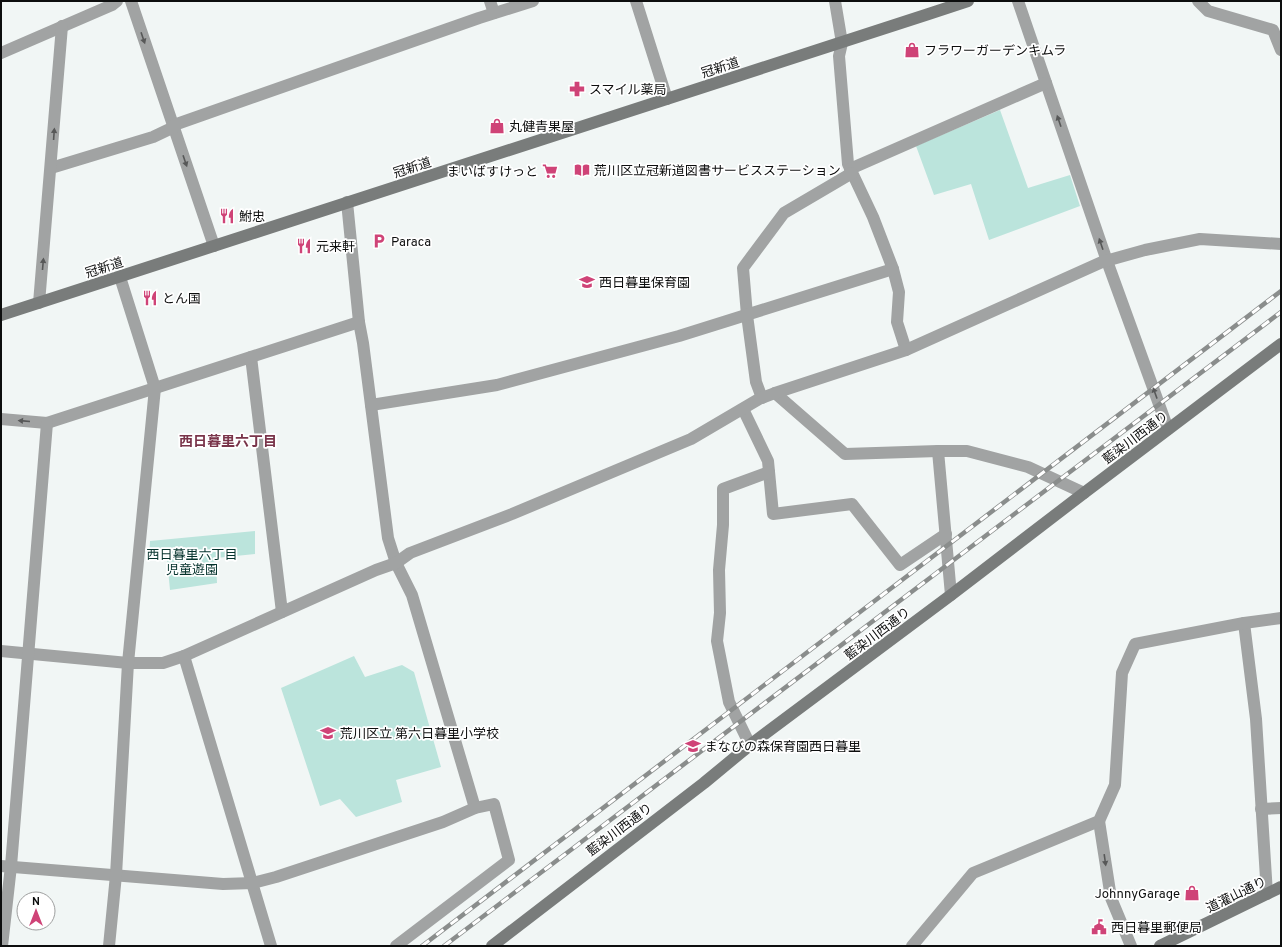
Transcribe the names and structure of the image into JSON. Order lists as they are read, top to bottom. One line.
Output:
{"streets":{"street":["冠新道","藍染川西通り","道灌山通り"]},"districts":["西日暮里六丁目"],"parks":["西日暮里六丁目 児童遊園"],"places":{"shop":["フラワーガーデンキムラ","丸健青果屋","JohnnyGarage"],"pharmacy":["スマイル薬局"],"library":["荒川区立冠新道図書サービスステーション"],"supermarket":["まいばすけっと"],"restaurant":["鮒忠","元来軒","とん国"],"parking":["Paraca"],"school or university":["西日暮里保育園","荒川区立 第六日暮里小学校","まなびの森保育園西日暮里"],"public building":["西日暮里郵便局"]},"north":"top"}
